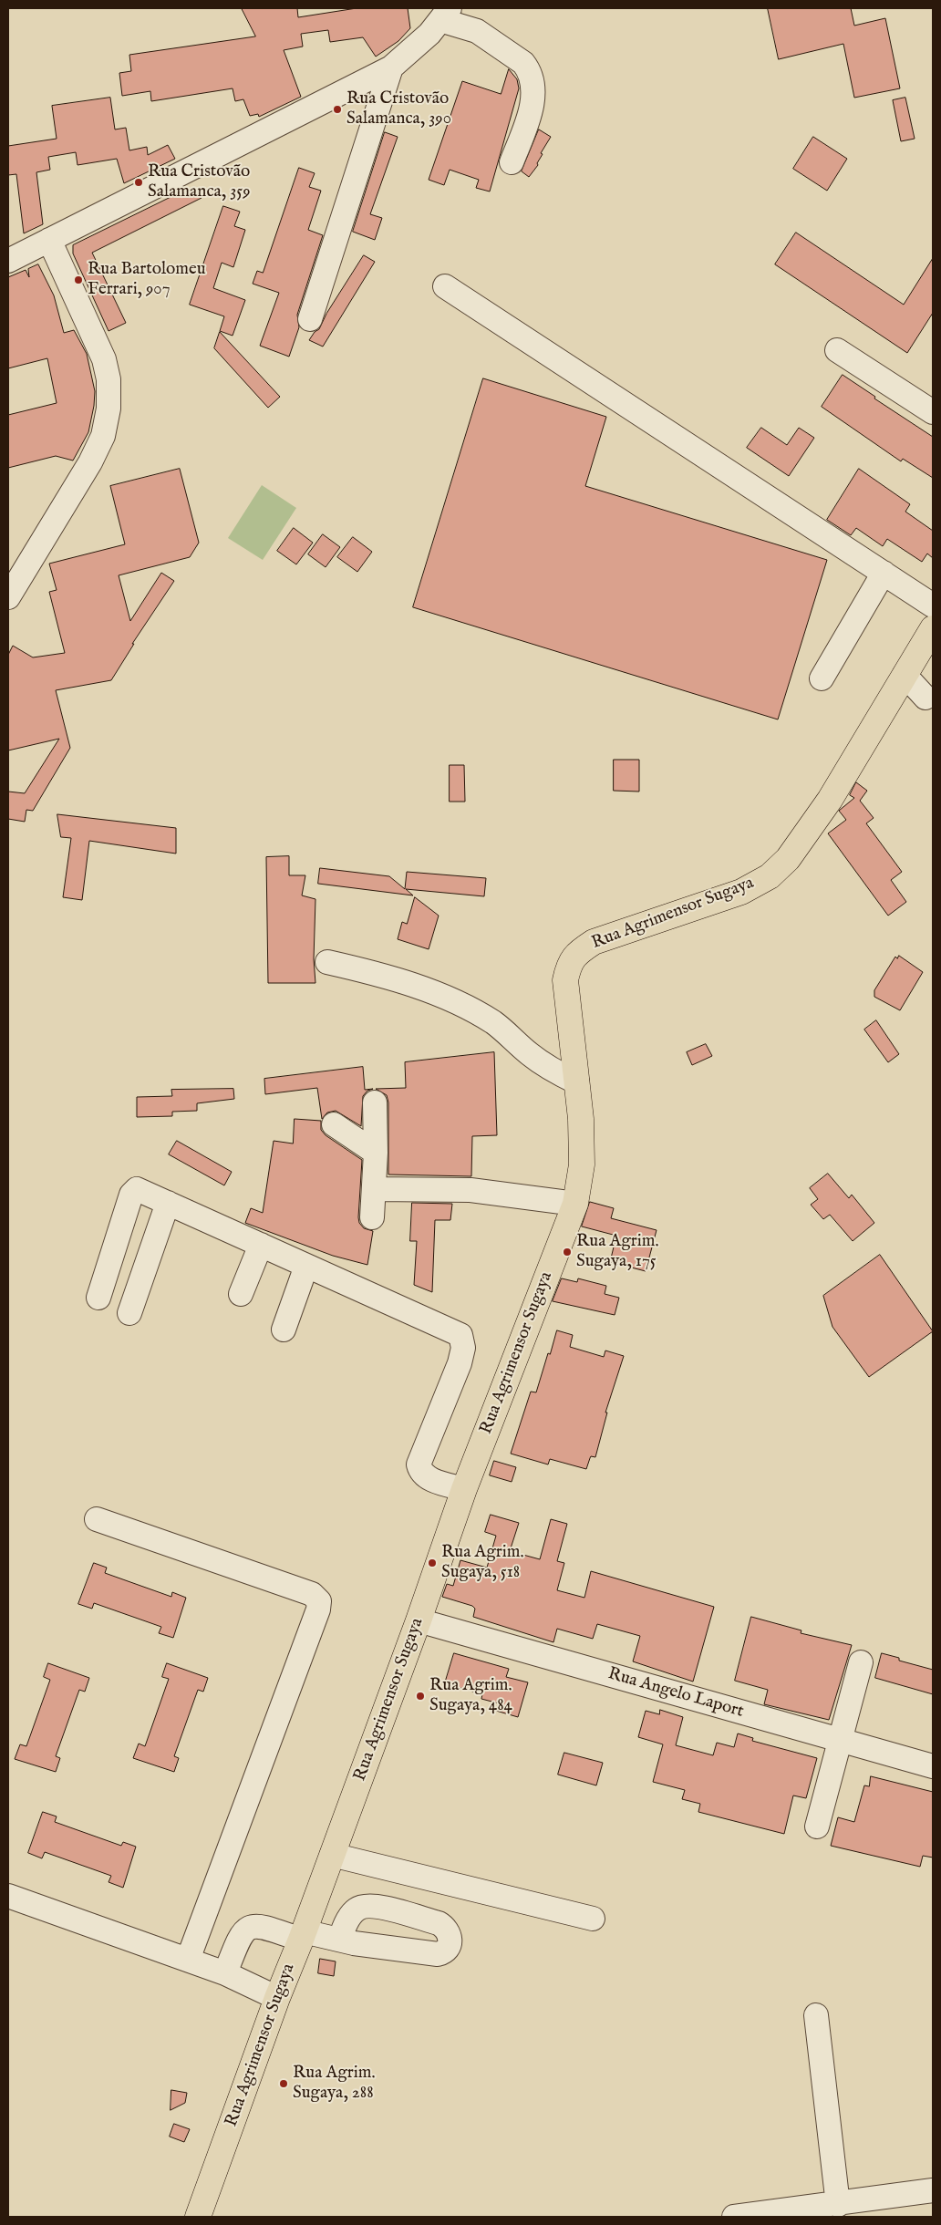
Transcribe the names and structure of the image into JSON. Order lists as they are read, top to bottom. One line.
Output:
{"streets":{"main road":["Rua Agrimensor Sugaya"],"street":["Rua Angelo Laport"]},"crossings":[["Rua Agrimensor Sugaya","Rua Angelo Laport"]],"places":["Rua Cristovão Salamanca, 390","Rua Cristovão Salamanca, 359","Rua Bartolomeu Ferrari, 907","Rua Agrim. Sugaya, 175","Rua Agrim. Sugaya, 518","Rua Agrim. Sugaya, 484","Rua Agrim. Sugaya, 288"]}
